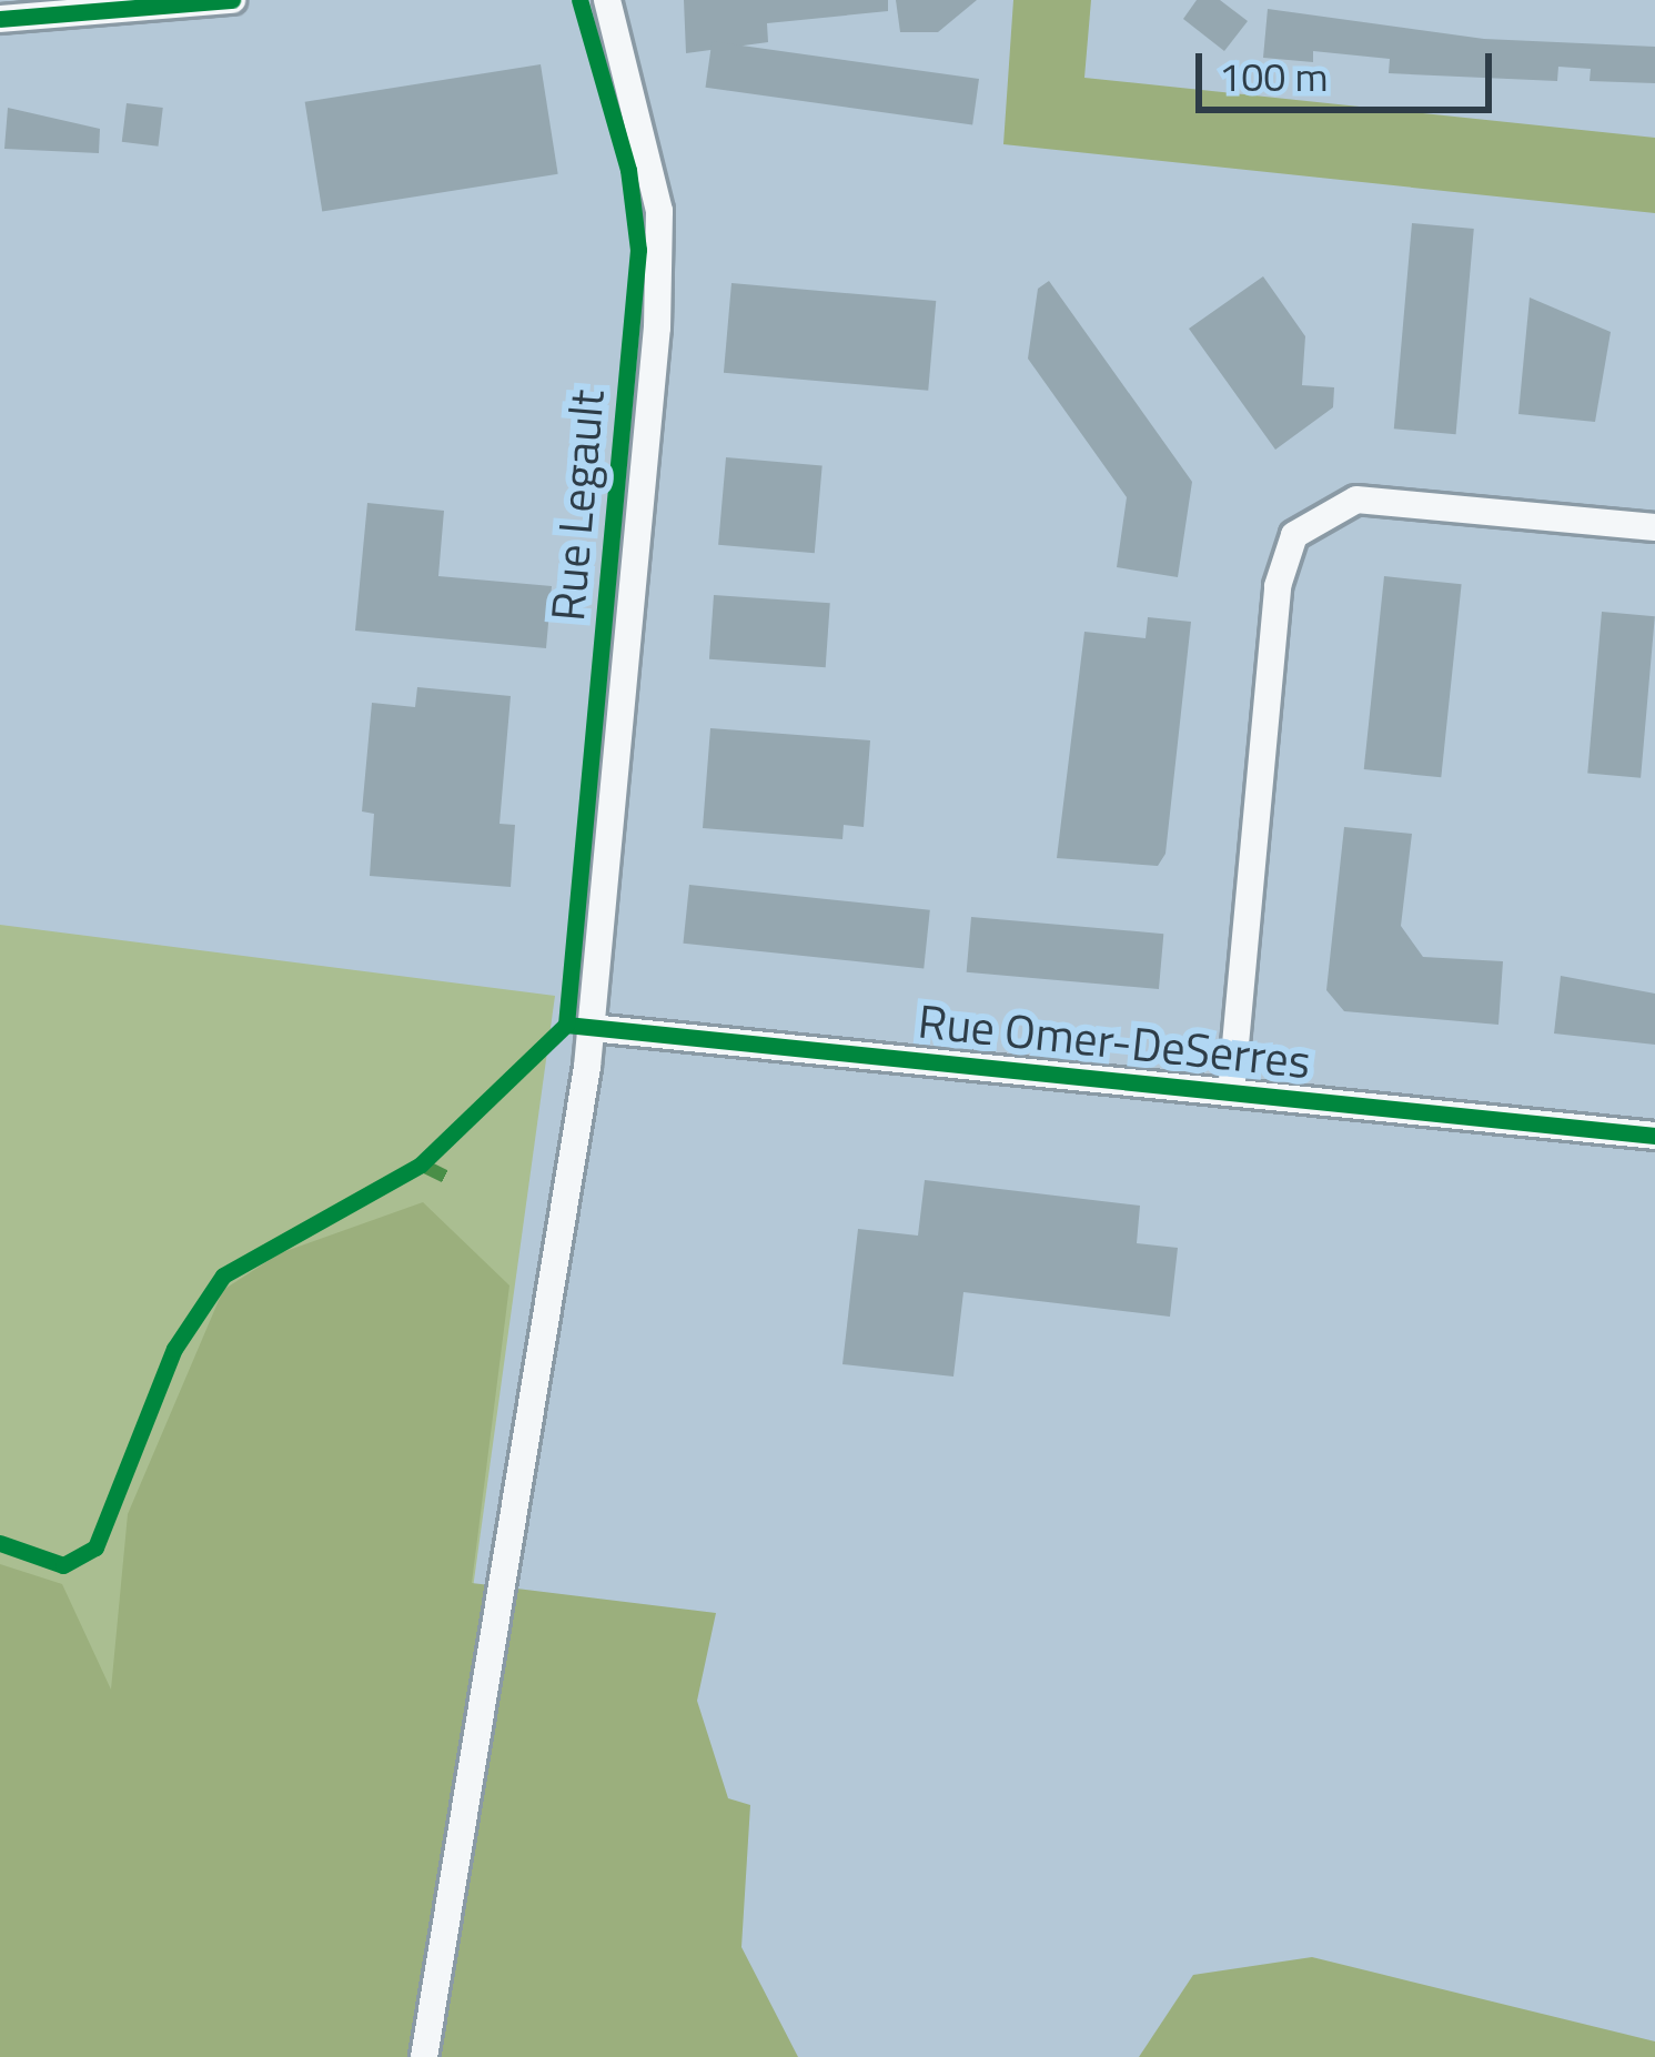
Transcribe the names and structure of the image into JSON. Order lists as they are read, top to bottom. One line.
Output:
{"streets":{"street":["Rue Legault","Rue Omer-DeSerres"]},"crossings":[["Rue Legault","Rue Omer-DeSerres"]],"scale_bar":"100 m"}
